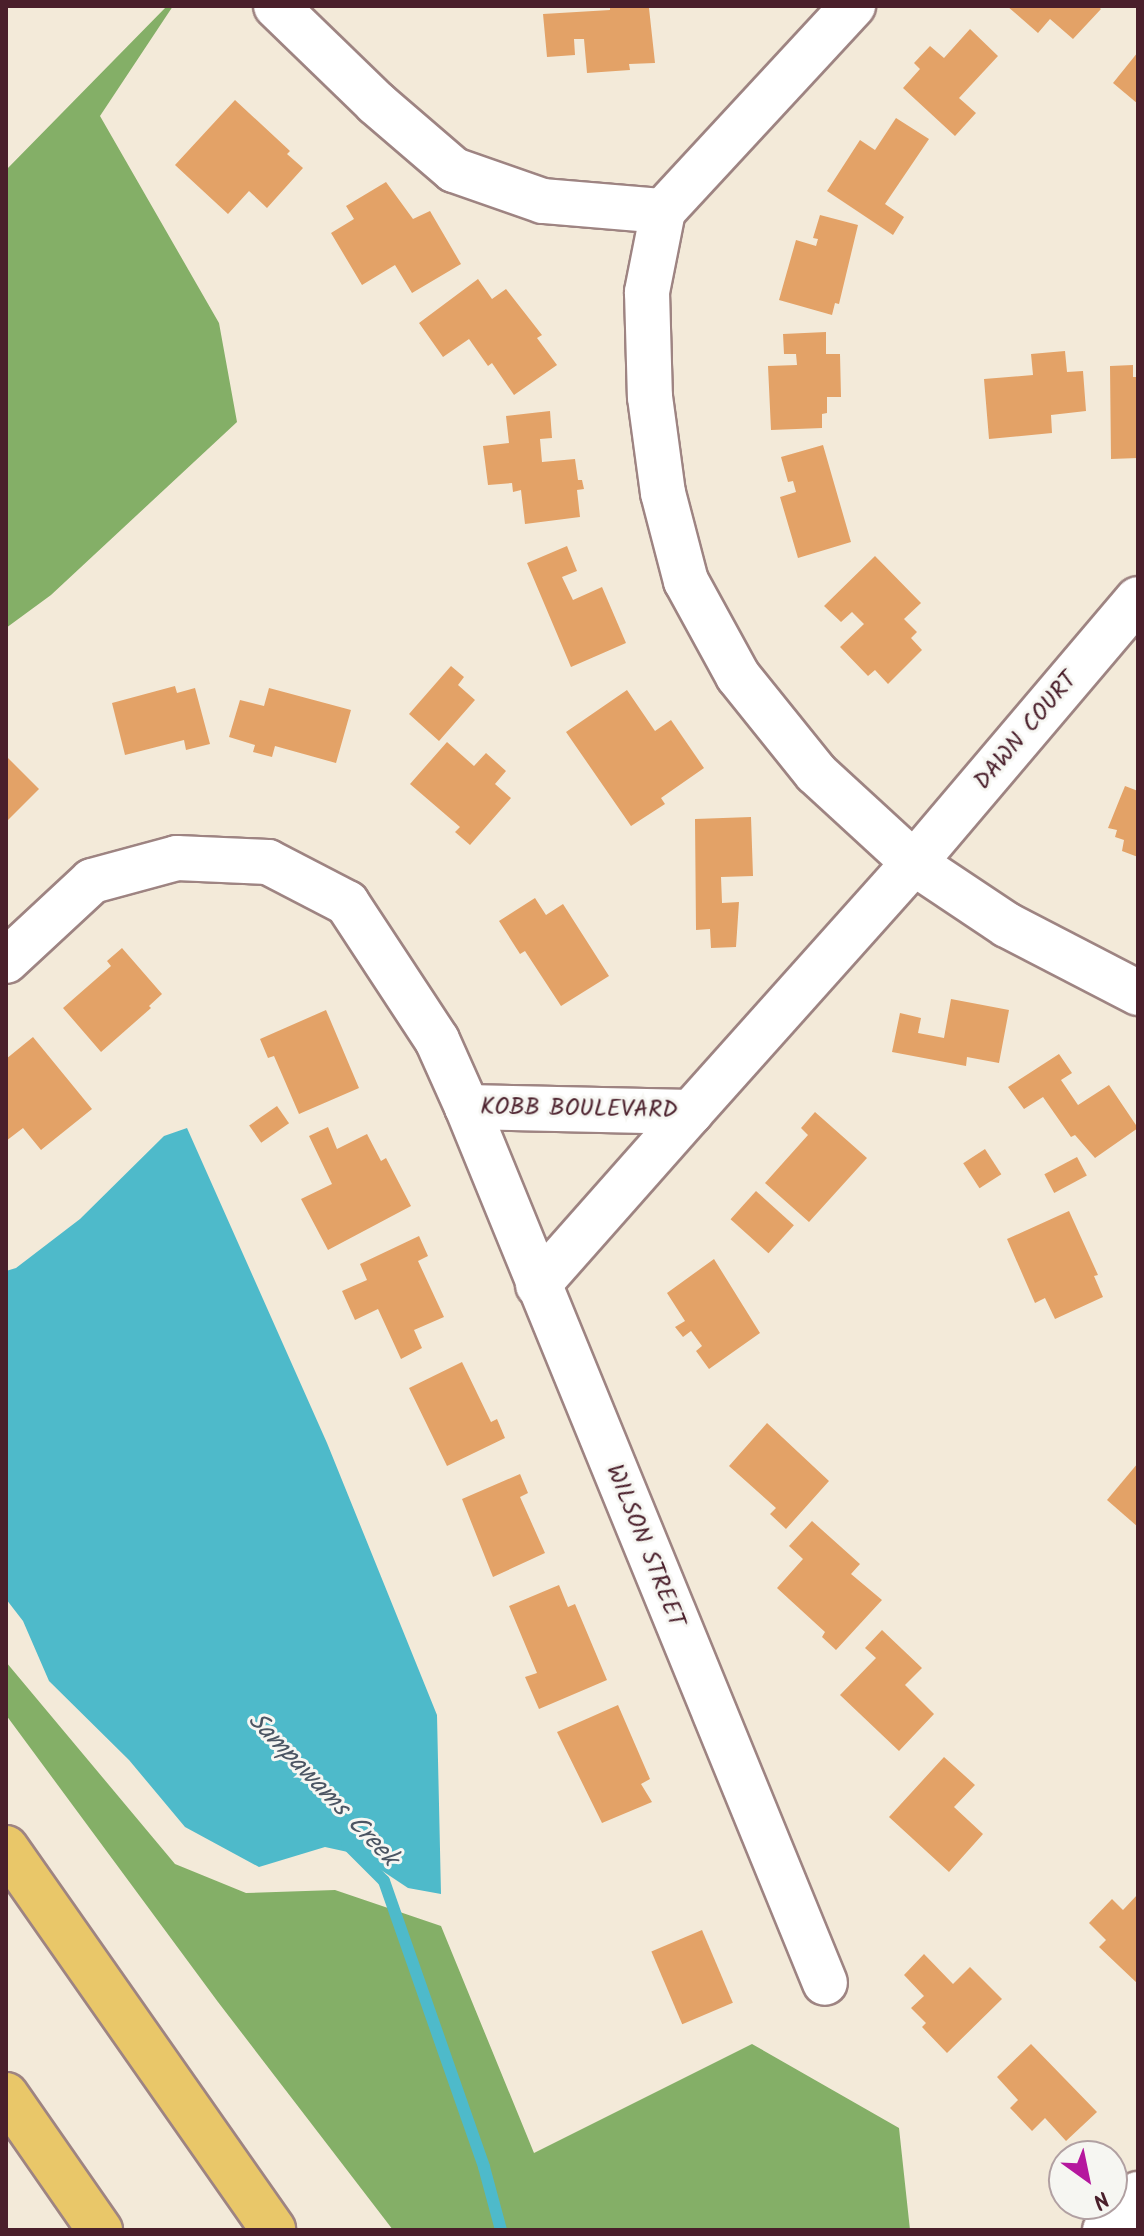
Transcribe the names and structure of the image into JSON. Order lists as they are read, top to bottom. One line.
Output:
{"streets":{"street":["DAWN COURT","KOBB BOULEVARD","WILSON STREET"]},"crossings":[["DAWN COURT","KOBB BOULEVARD"],["KOBB BOULEVARD","WILSON STREET"]],"water":["Sampawams Creek"],"north":"bottom right"}
